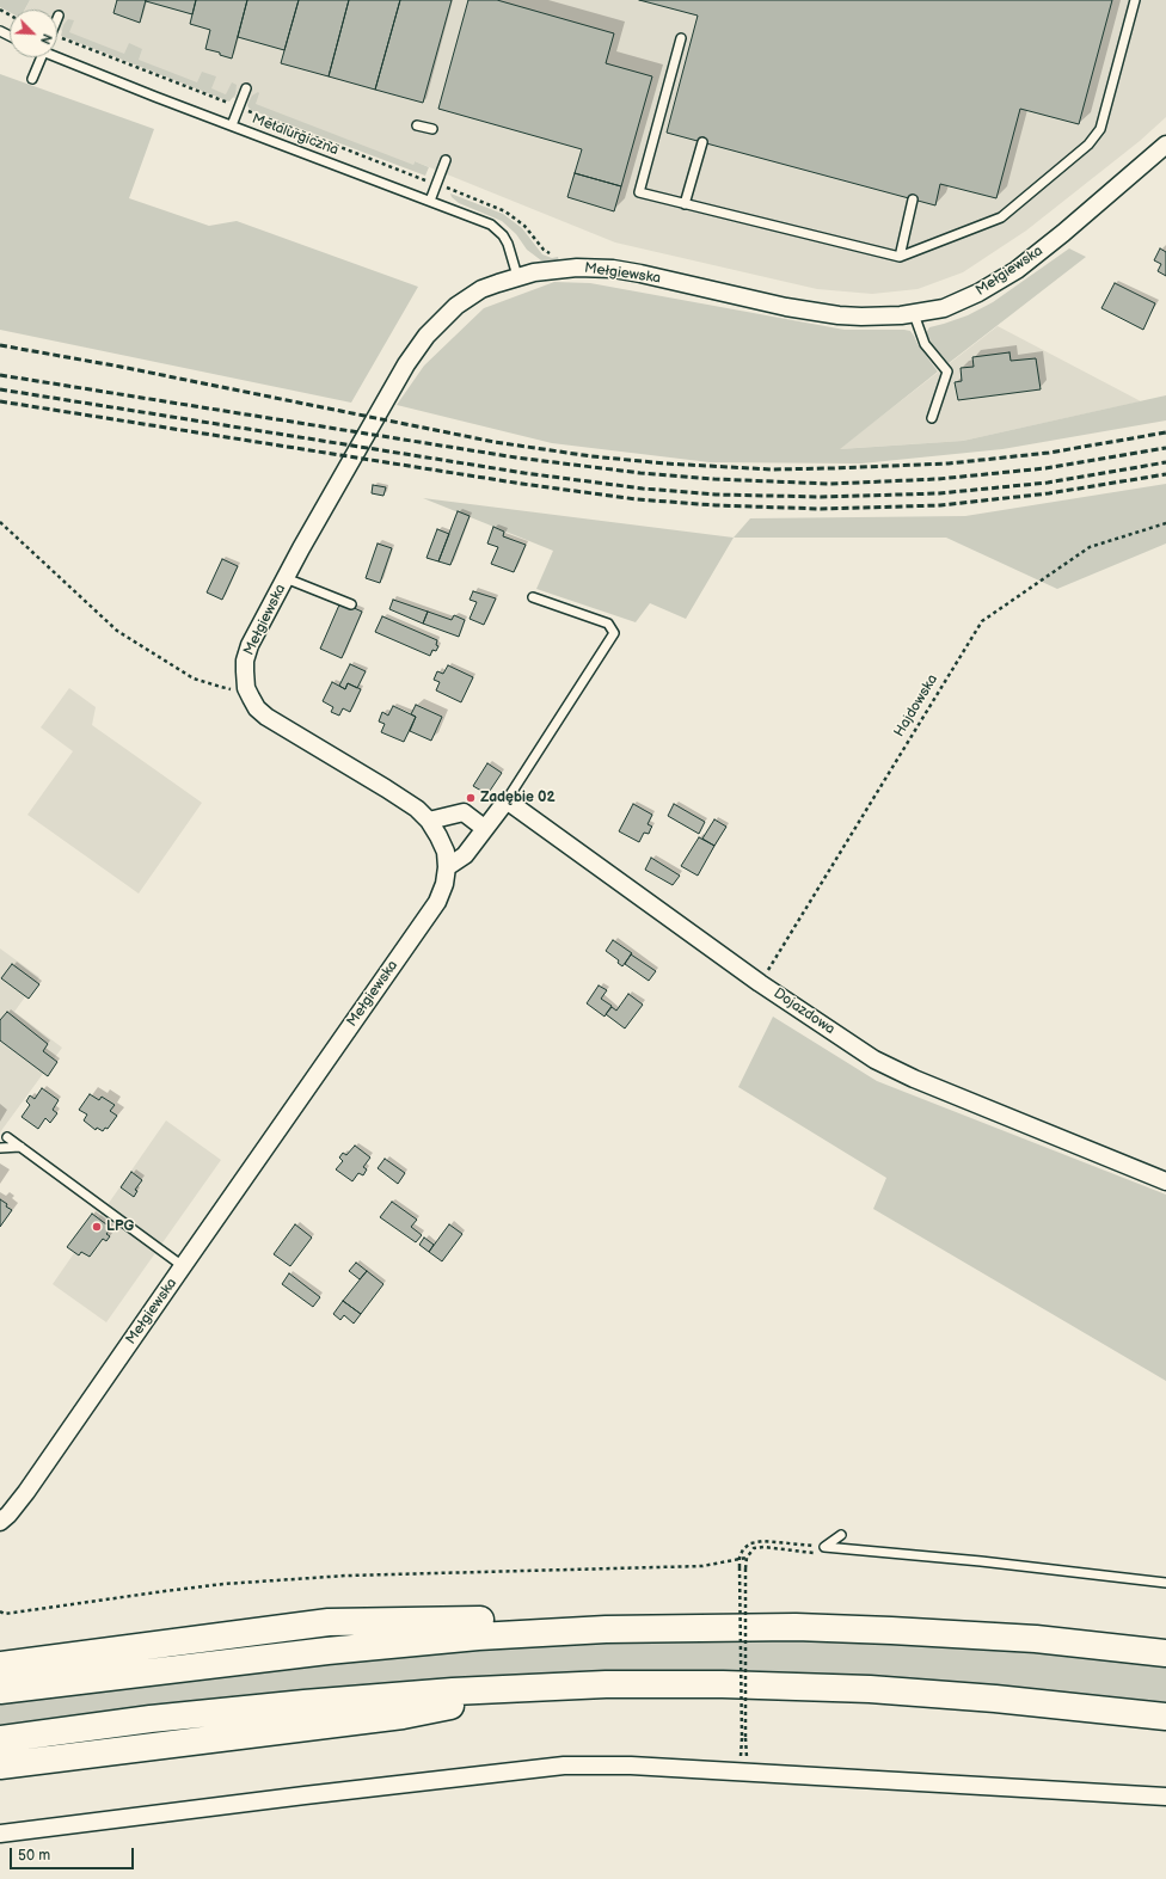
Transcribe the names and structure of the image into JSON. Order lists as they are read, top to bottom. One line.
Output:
{"streets":{"street":["Mełgiewska","Dojazdowa"],"lane":["Metalurgiczna"],"path":["Hajdowska"]},"crossings":[["Metalurgiczna","Mełgiewska"],["Hajdowska","Dojazdowa"]],"places":["Zadębie 02","LPG"],"scale_bar":"50 m","north":"bottom right"}
